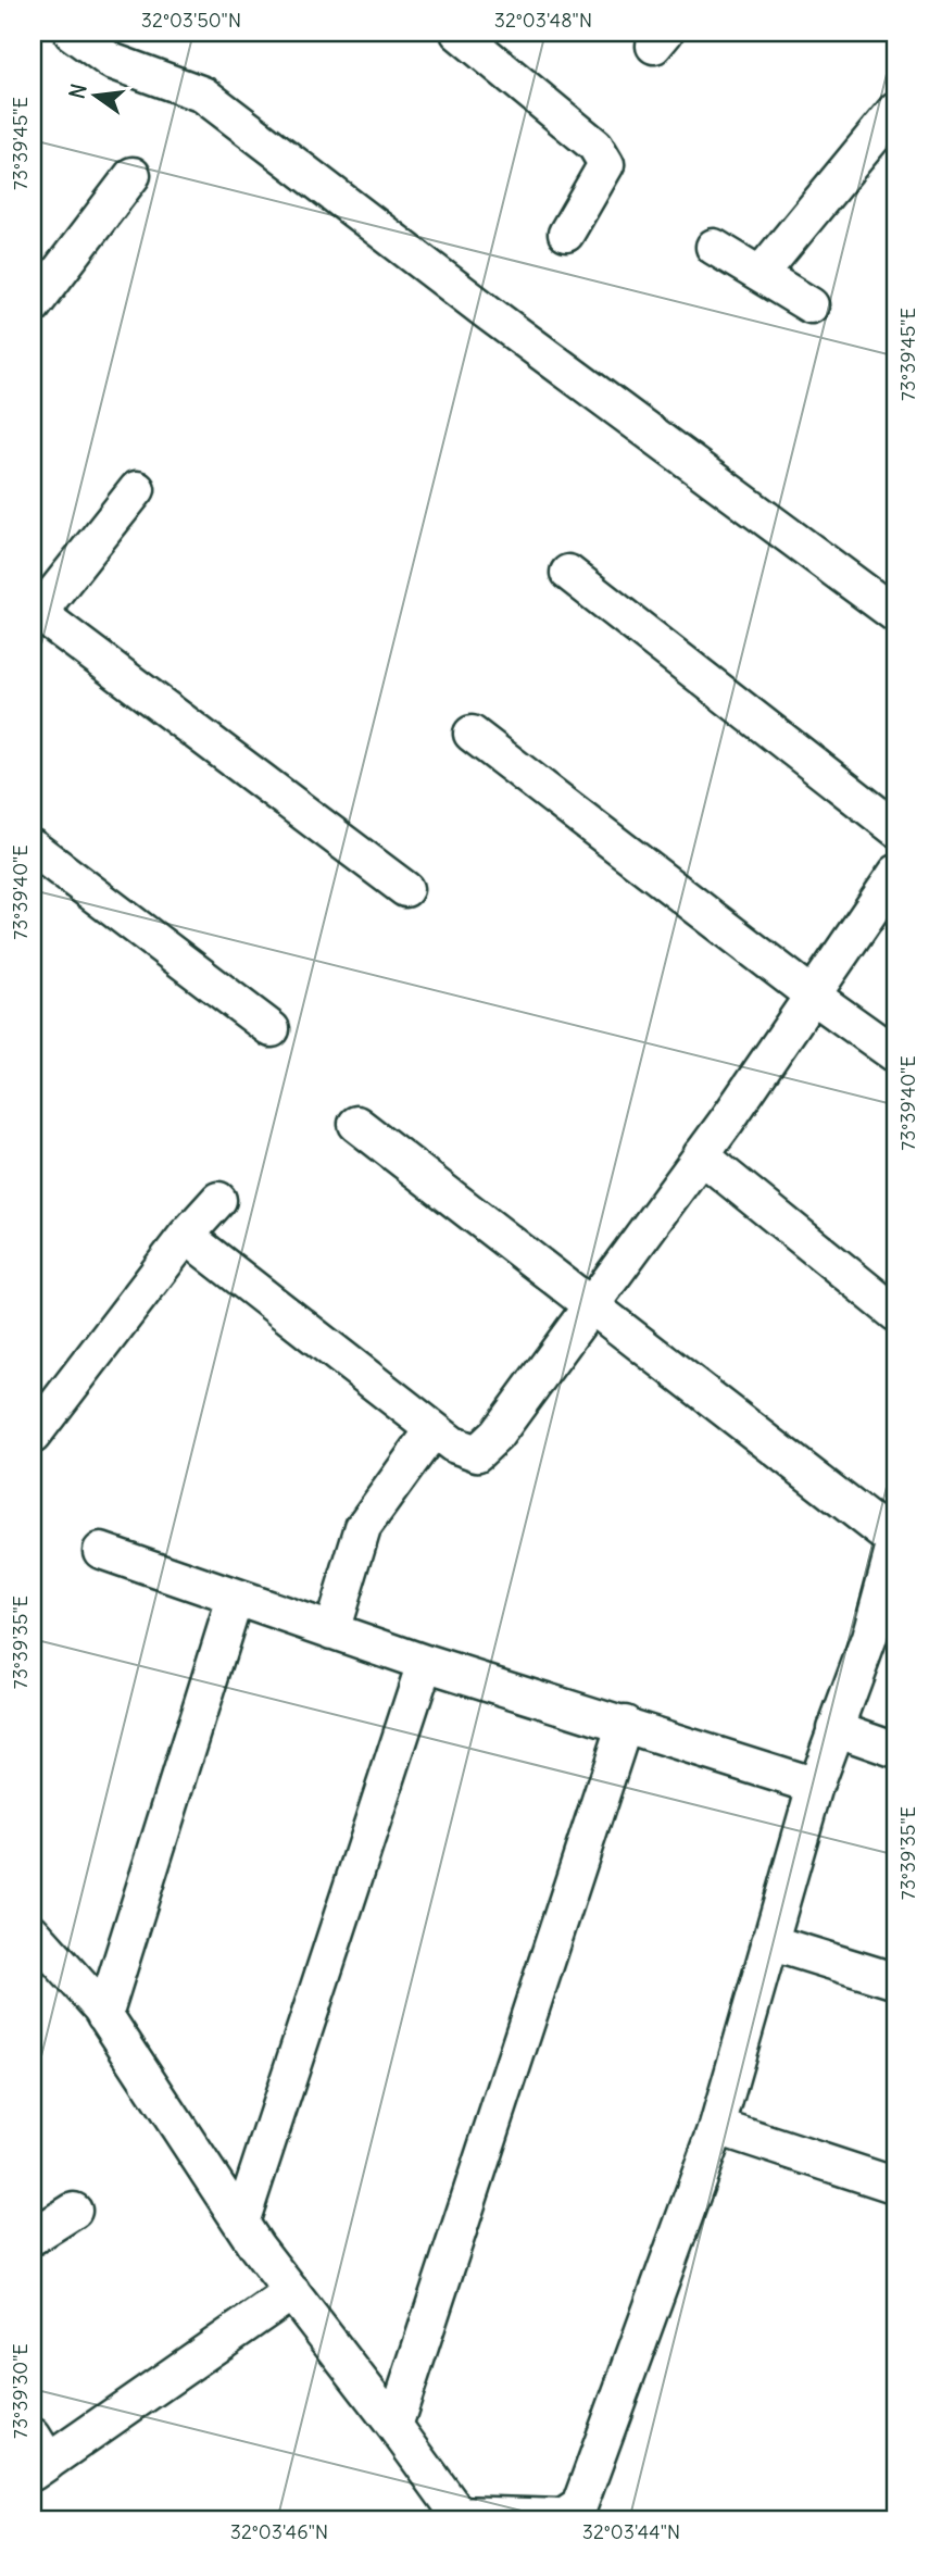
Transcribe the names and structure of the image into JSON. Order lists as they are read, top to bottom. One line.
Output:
{"north":"left","coordinates":["32°03'50\"N","32°03'48\"N","73°39'45\"E","73°39'40\"E","73°39'35\"E","73°39'30\"E","32°03'46\"N","32°03'44\"N"]}
